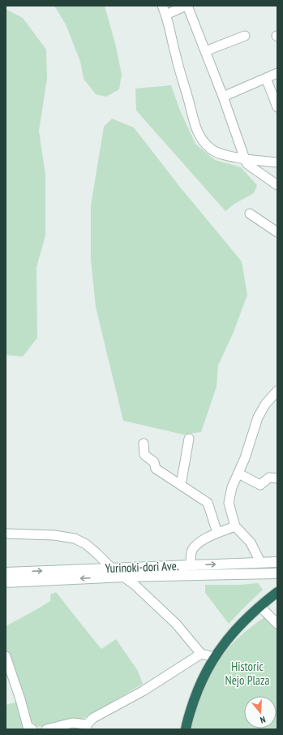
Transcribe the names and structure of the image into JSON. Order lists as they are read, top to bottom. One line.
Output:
{"streets":{"street":["Yurinoki-dori Ave."]},"parks":["Historic Nejo Plaza"],"north":"bottom"}
